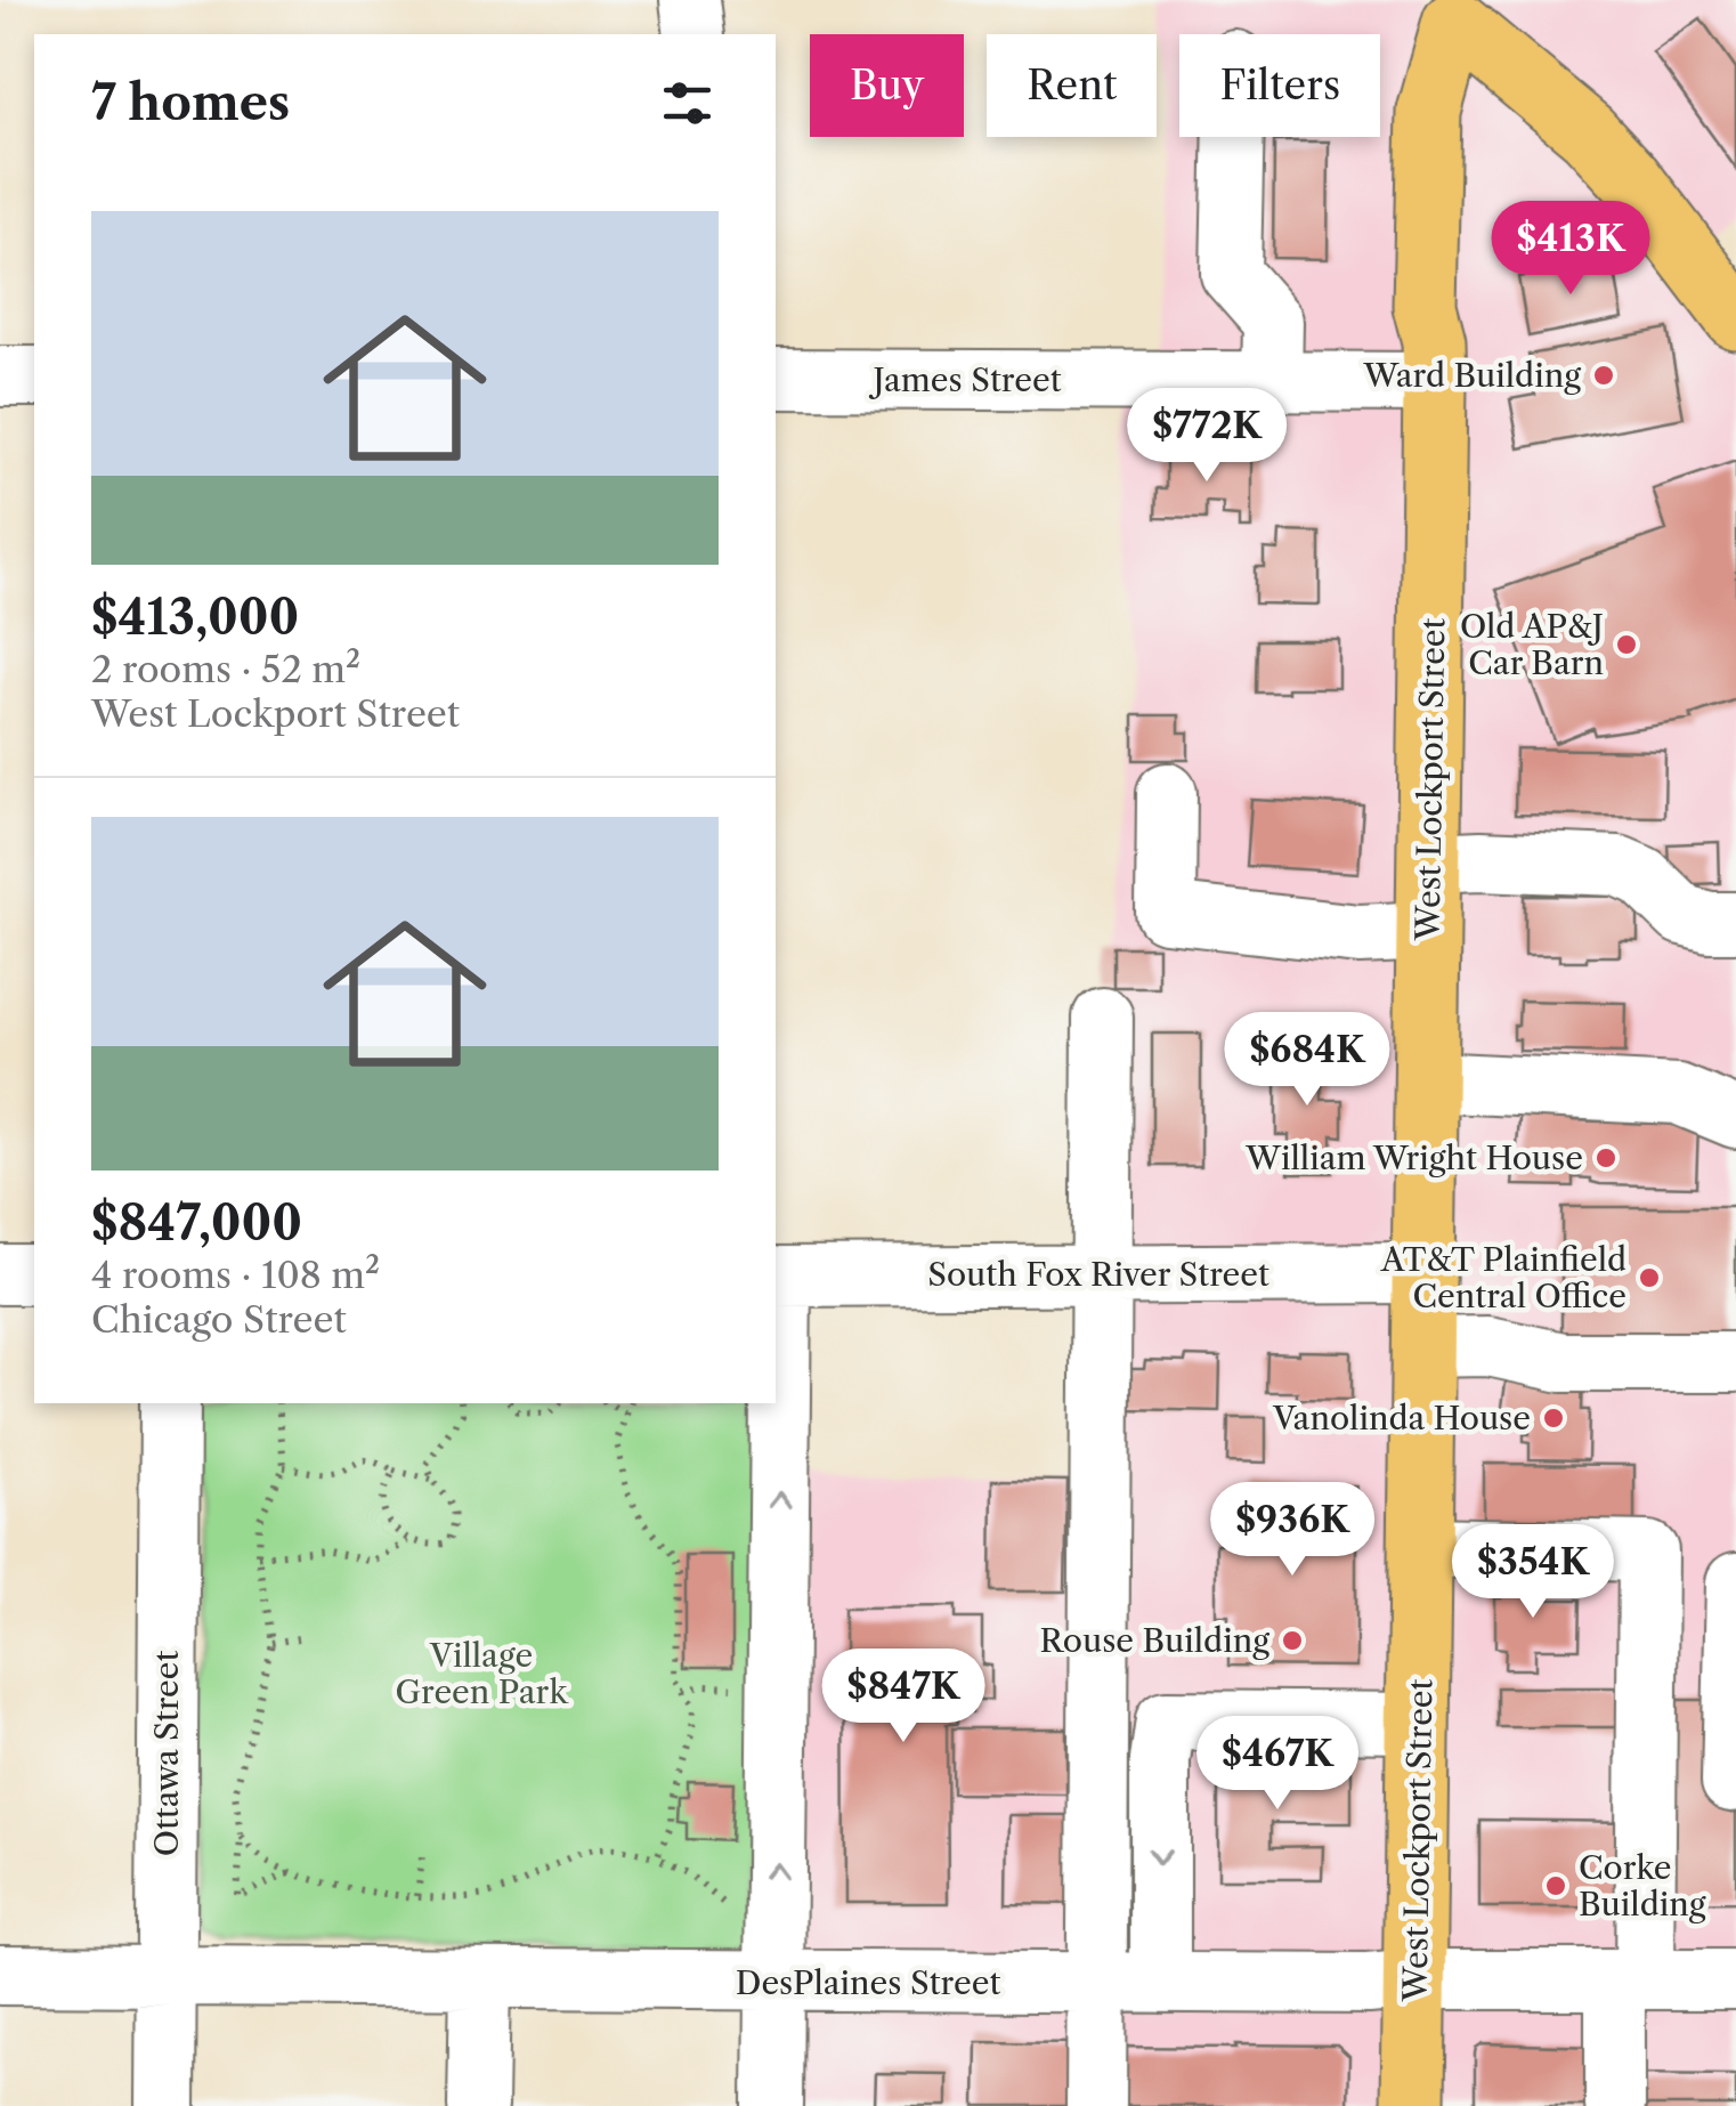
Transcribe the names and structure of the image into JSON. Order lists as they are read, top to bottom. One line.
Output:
{"streets":{"main road":["West Lockport Street"],"street":["James Street","South Fox River Street","Ottawa Street","DesPlaines Street"]},"crossings":[["James Street","West Lockport Street"],["West Lockport Street","South Fox River Street"],["West Lockport Street","DesPlaines Street"],["Ottawa Street","DesPlaines Street"]],"parks":["Village Green Park"],"places":["Ward Building","Old AP&J Car Barn","William Wright House","AT&T Plainfield Central Office","Vanolinda House","Rouse Building","Corke Building"],"page":{"chip":["Buy","Rent","Filters"],"heading":"7 homes","list":[{"name":"$413,000","note":"2 rooms · 52 m² · West Lockport Street"},{"name":"$847,000","note":"4 rooms · 108 m² · Chicago Street"}],"price":["$413K","$772K","$684K","$936K","$354K","$847K","$467K"]}}
